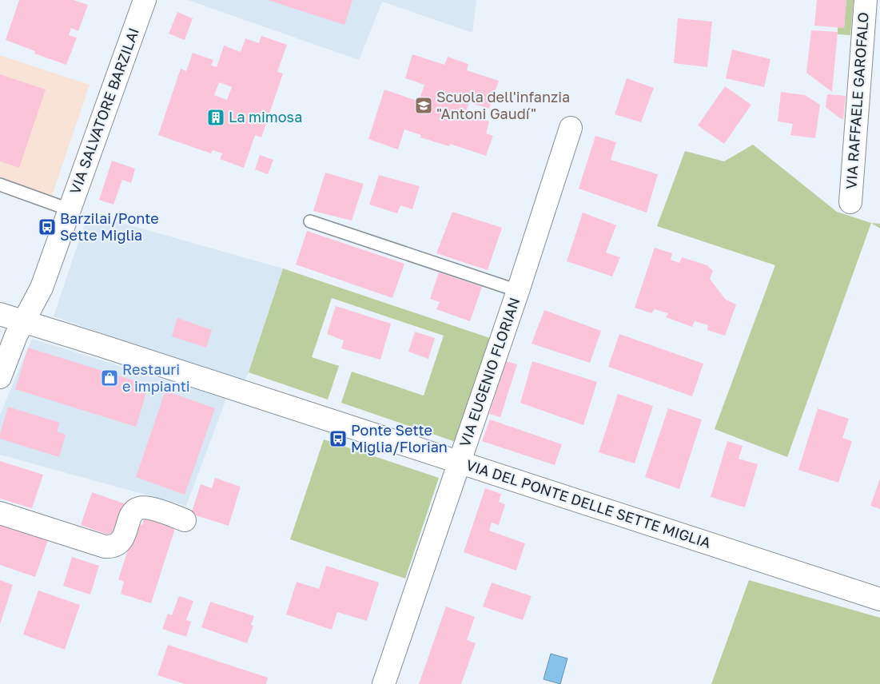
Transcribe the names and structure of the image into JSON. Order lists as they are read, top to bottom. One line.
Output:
{"streets":{"street":["VIA RAFFAELE GAROFALO","VIA SALVATORE BARZILAI","VIA EUGENIO FLORIAN","VIA DEL PONTE DELLE SETTE MIGLIA"]},"crossings":[["VIA SALVATORE BARZILAI","VIA DEL PONTE DELLE SETTE MIGLIA"],["VIA EUGENIO FLORIAN","VIA DEL PONTE DELLE SETTE MIGLIA"]],"places":{"school or university":["Scuola dell'infanzia \"Antoni Gaudí\""],"building":["La mimosa"],"bus stop":["Barzilai/Ponte Sette Miglia","Ponte Sette Miglia/Florian"],"shop":["Restauri e impianti"]}}
